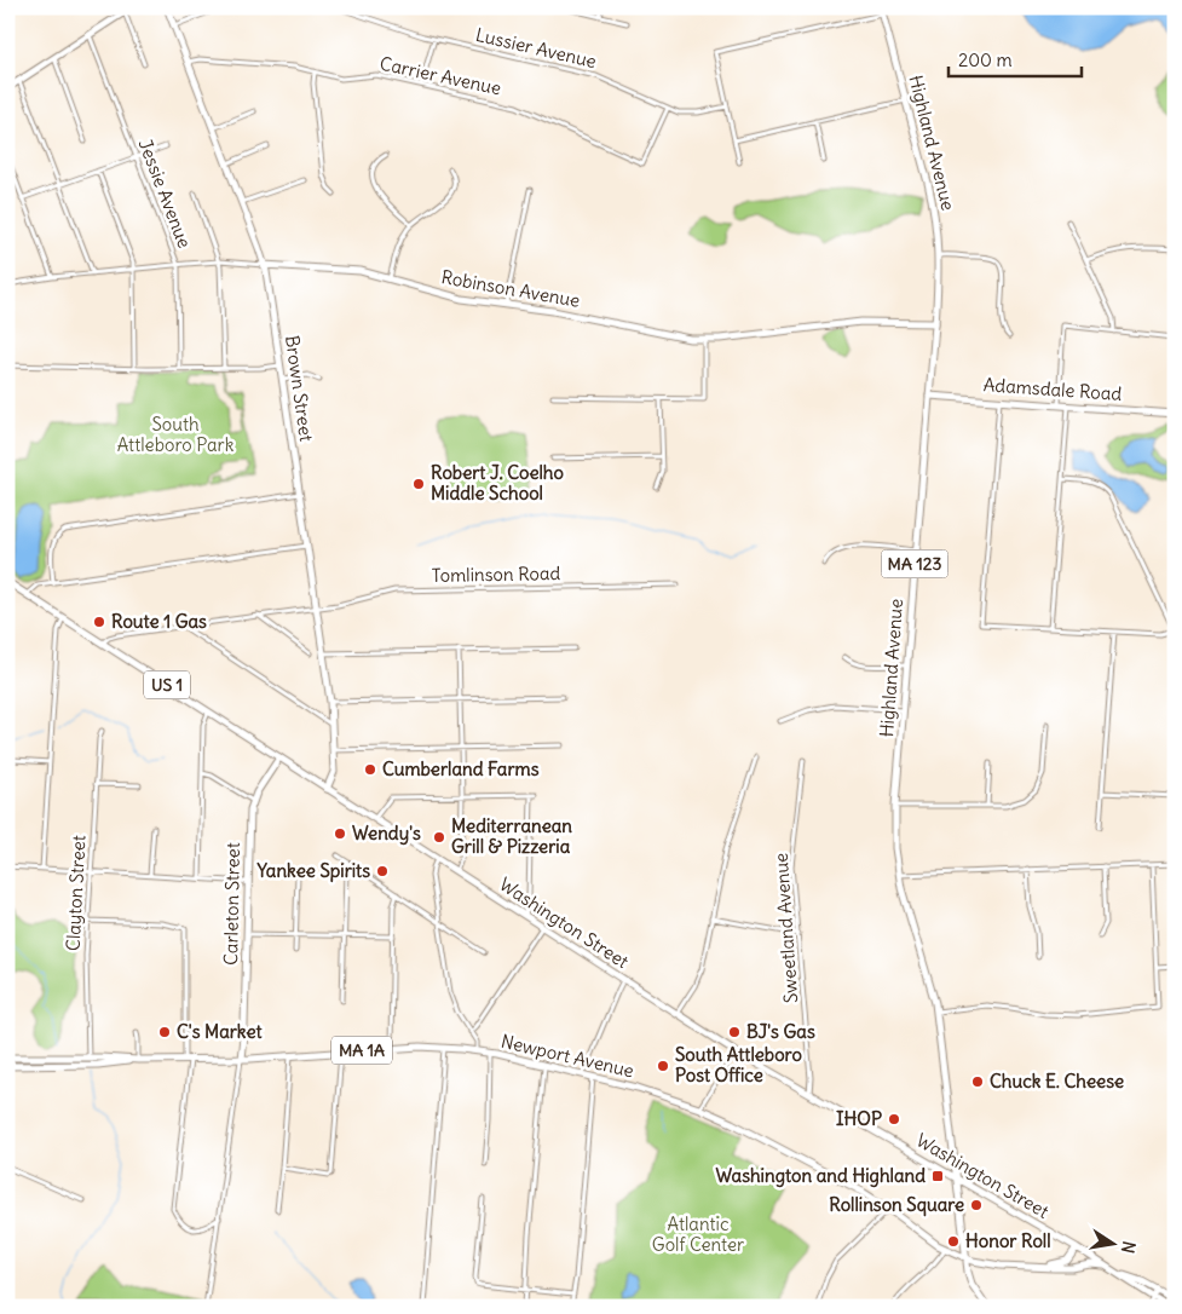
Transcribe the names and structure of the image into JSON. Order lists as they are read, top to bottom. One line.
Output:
{"streets":{"main road":["Highland Avenue","Robinson Avenue","Brown Street","Adamsdale Road","MA 123","US 1","Carleton Street","Washington Street","MA 1A","Newport Avenue"],"street":["Lussier Avenue","Carrier Avenue","Jessie Avenue","Tomlinson Road","Clayton Street","Sweetland Avenue"]},"crossings":[["Lussier Avenue","Carrier Avenue"],["Carrier Avenue","Brown Street"],["Highland Avenue","Robinson Avenue"],["Highland Avenue","Adamsdale Road"],["Highland Avenue","MA 123"],["Highland Avenue","Washington Street"],["Highland Avenue","MA 1A"],["Highland Avenue","Newport Avenue"],["Jessie Avenue","Robinson Avenue"],["Robinson Avenue","Brown Street"],["Brown Street","Tomlinson Road"],["Brown Street","Washington Street"],["MA 123","MA 1A"],["MA 123","Newport Avenue"],["Tomlinson Road","Washington Street"],["Clayton Street","Newport Avenue"],["Carleton Street","Washington Street"],["Carleton Street","Newport Avenue"],["Washington Street","Sweetland Avenue"],["Washington Street","MA 1A"],["MA 1A","Newport Avenue"]],"parks":["South Attleboro Park","Atlantic Golf Center"],"places":{"other":["Robert J. Coelho Middle School","Route 1 Gas","Cumberland Farms","Wendy's","Mediterranean Grill & Pizzeria","Yankee Spirits","C's Market","BJ's Gas","South Attleboro Post Office","Chuck E. Cheese","IHOP","Rollinson Square","Honor Roll"],"transit":["Washington and Highland"]},"scale_bar":"200 m","north":"right"}
